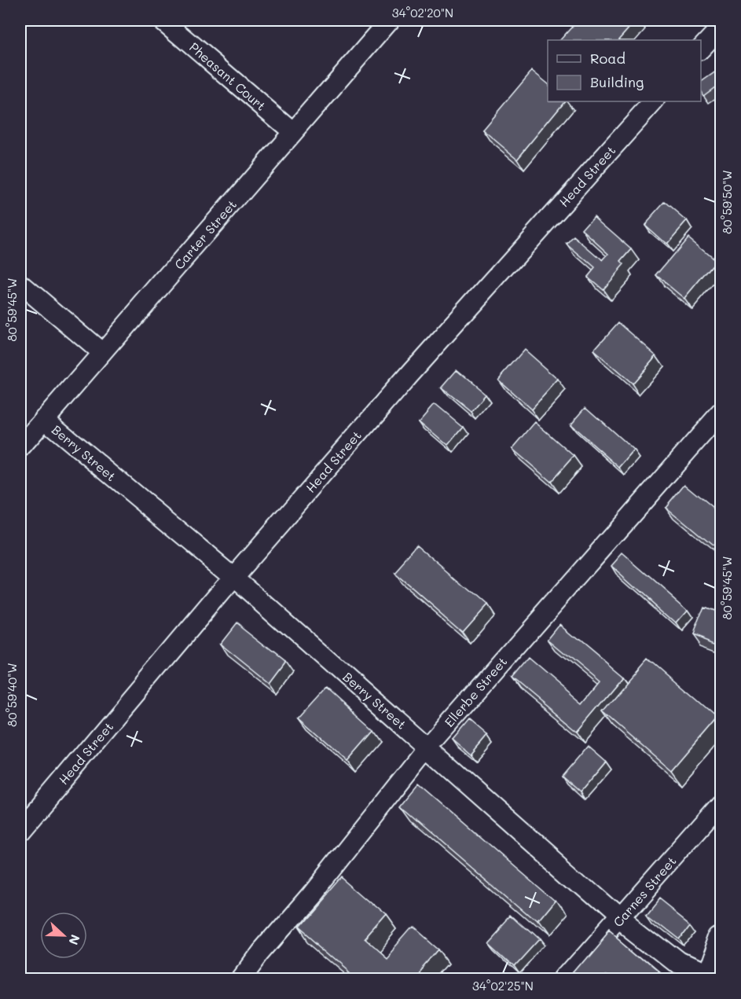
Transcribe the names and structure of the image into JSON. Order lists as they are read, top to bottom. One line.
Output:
{"streets":{"street":["Pheasant Court","Head Street","Carter Street","Berry Street","Ellerbe Street","Carnes Street"]},"crossings":[["Pheasant Court","Carter Street"],["Head Street","Berry Street"],["Carter Street","Berry Street"],["Berry Street","Ellerbe Street"],["Berry Street","Carnes Street"]],"legend":["Road","Building"],"north":"right","coordinates":["34°02'20\"N","80°59'50\"W","80°59'45\"W","80°59'40\"W","34°02'25\"N"]}
